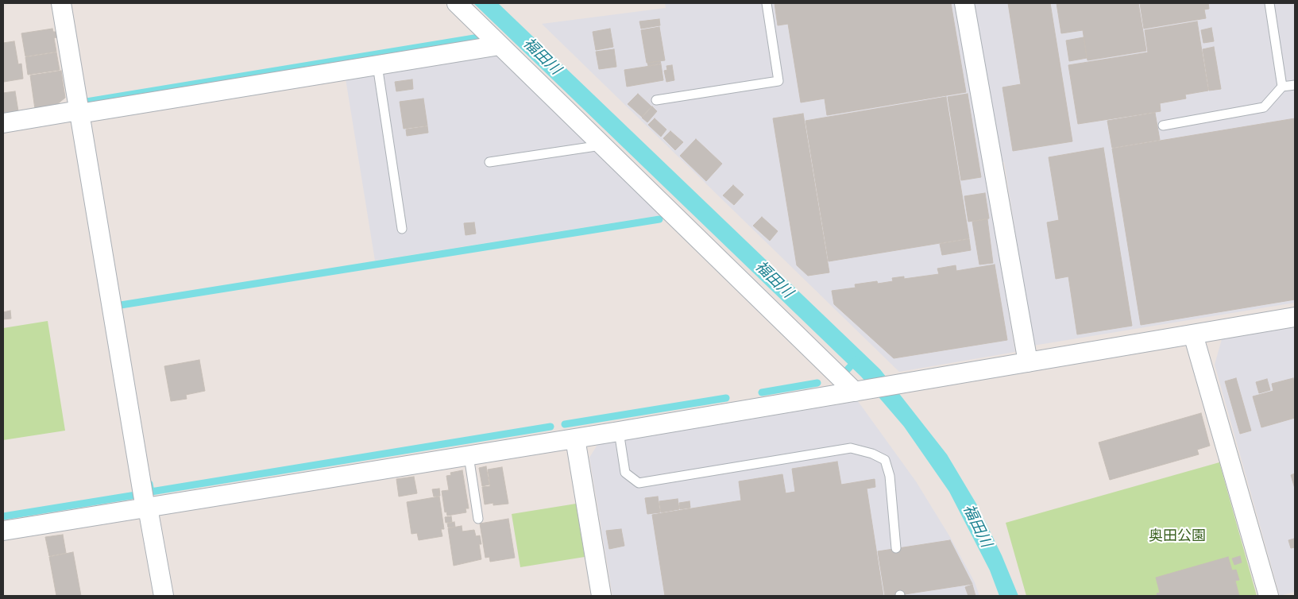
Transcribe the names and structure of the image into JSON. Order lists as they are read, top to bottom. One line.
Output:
{"water":["福田川"],"parks":["奥田公園"]}
